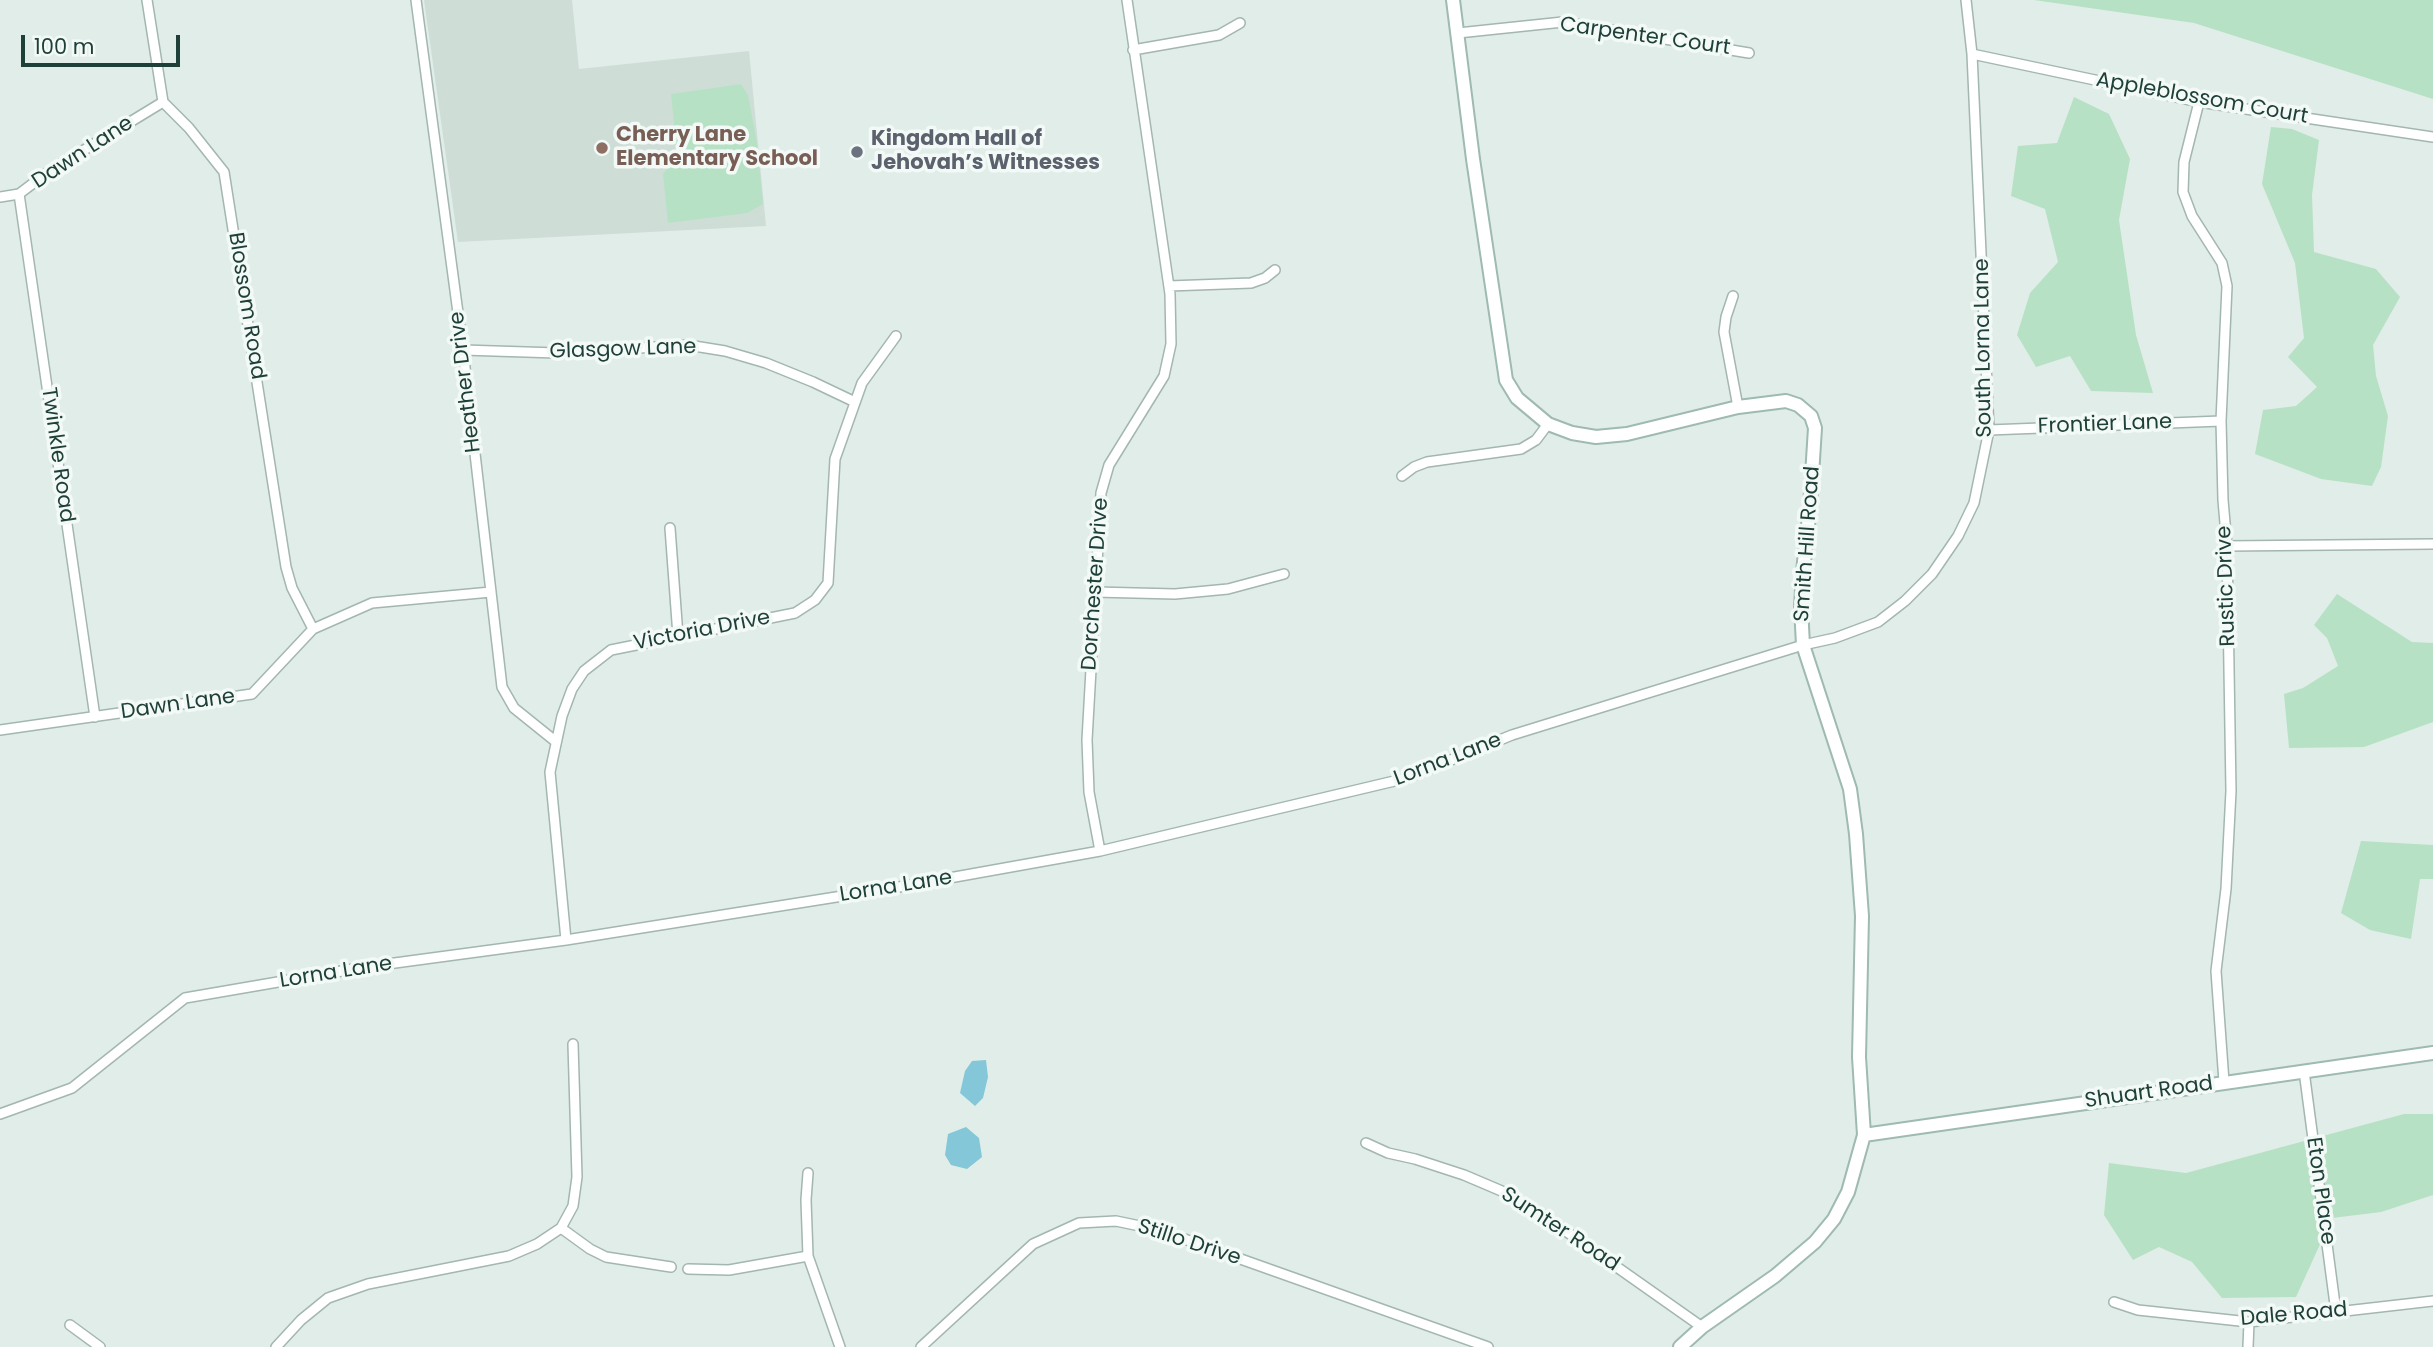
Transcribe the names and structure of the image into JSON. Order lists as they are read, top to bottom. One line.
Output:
{"streets":{"street":["Carpenter Court","Appleblossom Court","Dawn Lane","Blossom Road","South Lorna Lane","Glasgow Lane","Heather Drive","Frontier Lane","Twinkle Road","Smith Hill Road","Dorchester Drive","Rustic Drive","Victoria Drive","Lorna Lane","Shuart Road","Eton Place","Sumter Road","Stillo Drive","Dale Road"]},"crossings":[["Carpenter Court","Smith Hill Road"],["Appleblossom Court","South Lorna Lane"],["Appleblossom Court","Rustic Drive"],["Dawn Lane","Blossom Road"],["Dawn Lane","Heather Drive"],["Dawn Lane","Twinkle Road"],["South Lorna Lane","Frontier Lane"],["South Lorna Lane","Smith Hill Road"],["South Lorna Lane","Lorna Lane"],["Glasgow Lane","Heather Drive"],["Glasgow Lane","Victoria Drive"],["Heather Drive","Victoria Drive"],["Frontier Lane","Rustic Drive"],["Smith Hill Road","Lorna Lane"],["Smith Hill Road","Shuart Road"],["Smith Hill Road","Sumter Road"],["Dorchester Drive","Lorna Lane"],["Rustic Drive","Shuart Road"],["Victoria Drive","Lorna Lane"],["Shuart Road","Eton Place"],["Eton Place","Dale Road"]],"places":["Cherry Lane Elementary School","Kingdom Hall of Jehovah’s Witnesses"],"scale_bar":"100 m"}
